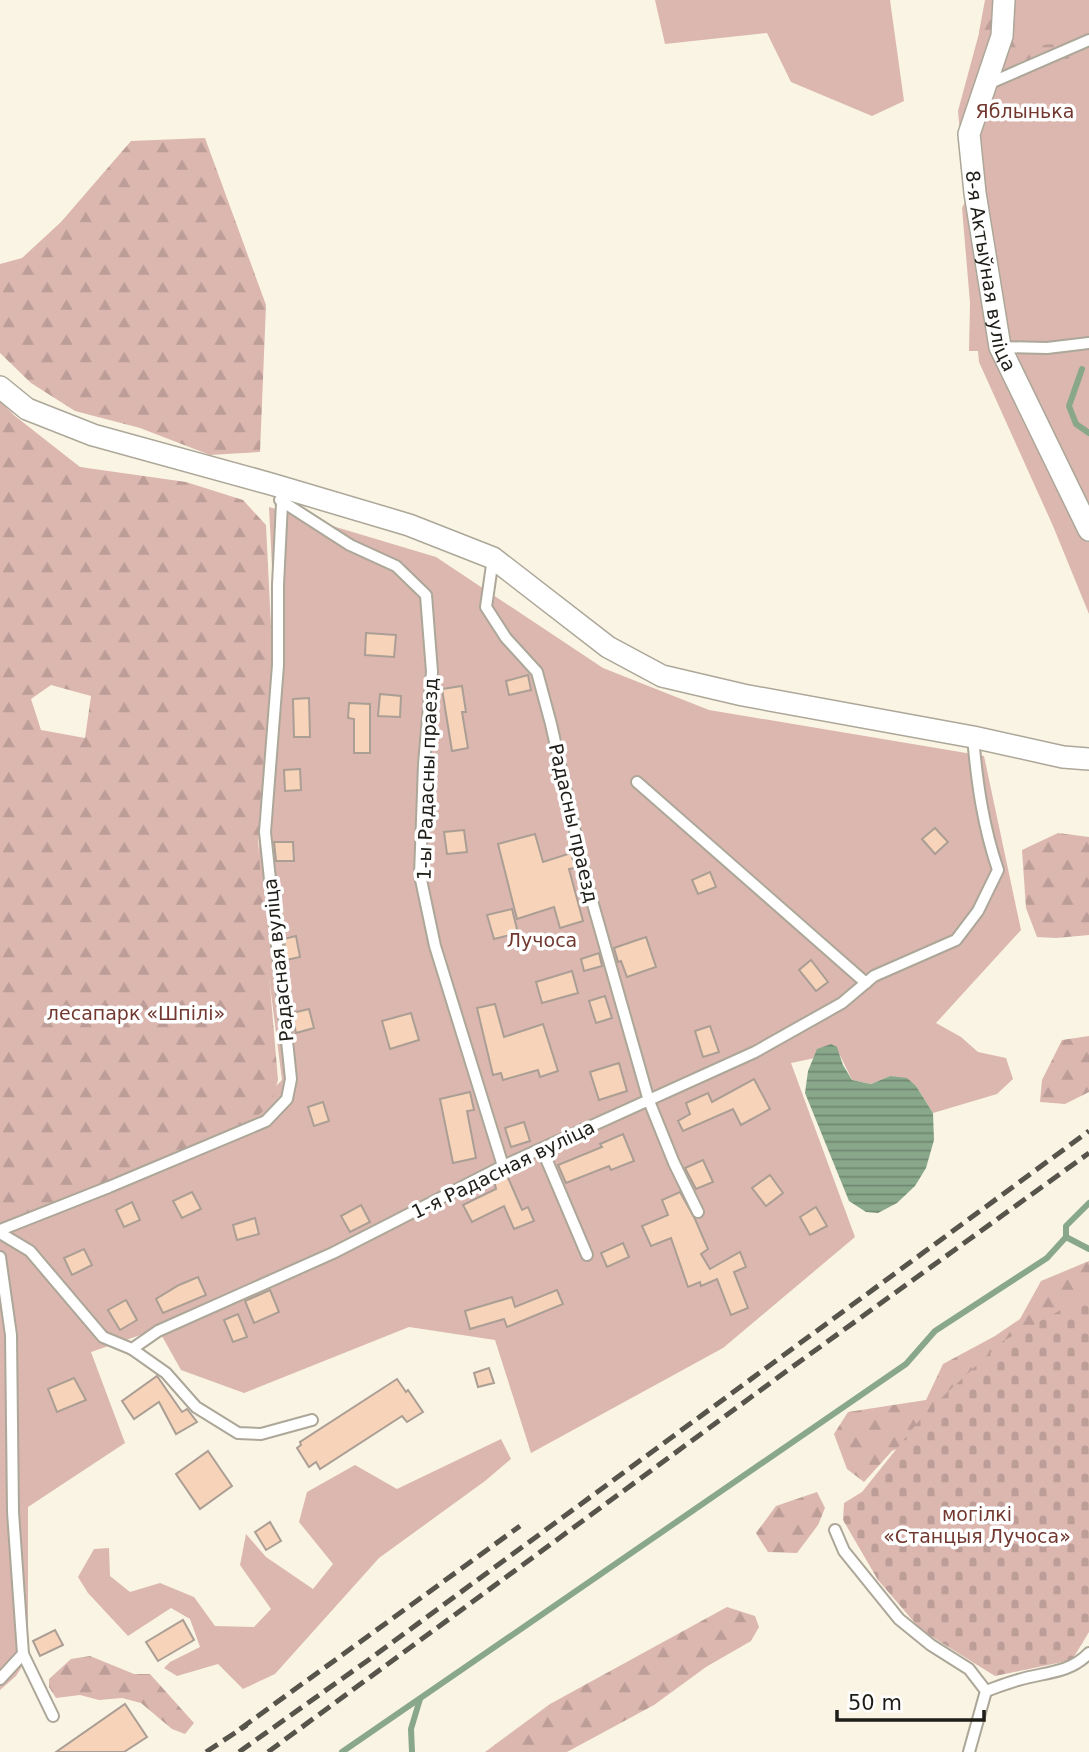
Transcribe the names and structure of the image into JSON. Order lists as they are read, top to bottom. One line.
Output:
{"streets":{"street":["8-я Актыўная вуліца"],"lane":["1-ы Радасны праезд","Радасны праезд","Радасная вуліца","1-я Радасная вуліца"]},"crossings":[["1-ы Радасны праезд","Радасная вуліца"],["1-ы Радасны праезд","1-я Радасная вуліца"],["Радасны праезд","1-я Радасная вуліца"]],"parks":["Яблынька","Лучоса","лесапарк «Шпілі»","могілкі «Станцыя Лучоса»"],"scale_bar":"50 m"}
